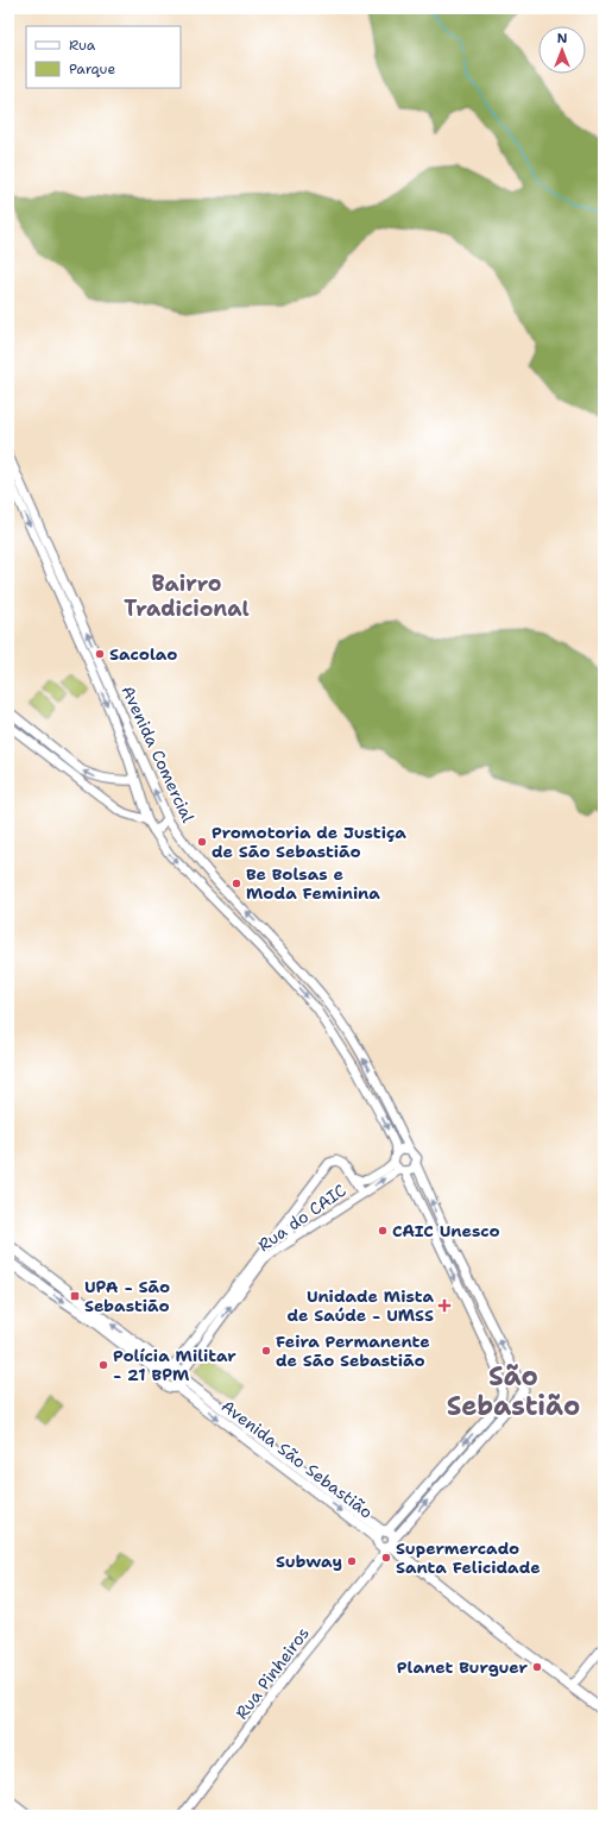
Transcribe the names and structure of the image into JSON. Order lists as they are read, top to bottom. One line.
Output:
{"streets":{"main road":["Avenida São Sebastião"],"street":["Avenida Comercial","Rua do CAIC","Rua Pinheiros"]},"crossings":[["Avenida Comercial","Rua do CAIC"],["Rua do CAIC","Avenida São Sebastião"]],"districts":["Bairro Tradicional","São Sebastião"],"places":{"other":["Sacolao","Promotoria de Justiça de São Sebastião","Be Bolsas e Moda Feminina","CAIC Unesco","Feira Permanente de São Sebastião","Polícia Militar - 21 BPM","Supermercado Santa Felicidade","Subway","Planet Burguer"],"transit":["UPA - São Sebastião"],"health":["Unidade Mista de Saúde - UMSS"]},"legend":["Rua","Parque"],"north":"top"}
